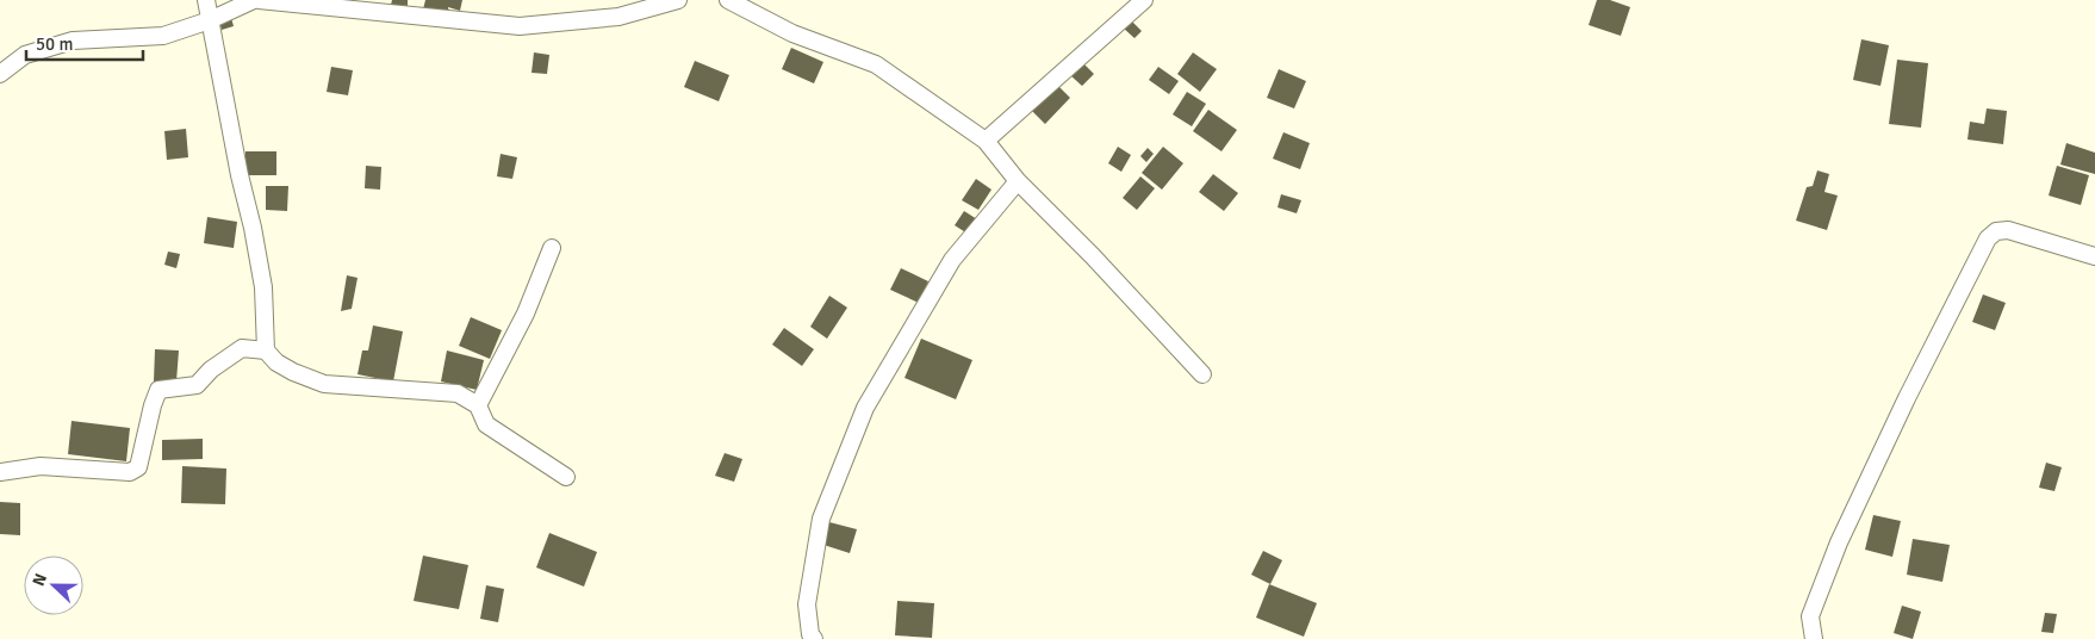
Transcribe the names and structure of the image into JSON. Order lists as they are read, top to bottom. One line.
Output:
{"scale_bar":"50 m","north":"left"}
